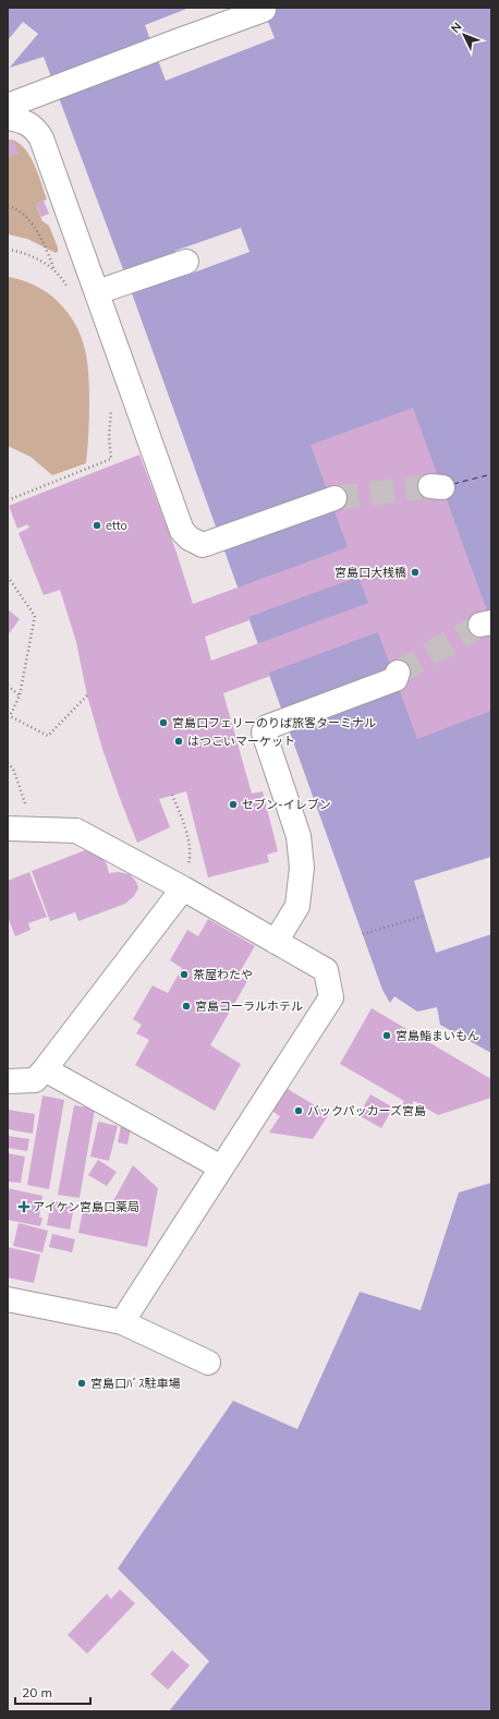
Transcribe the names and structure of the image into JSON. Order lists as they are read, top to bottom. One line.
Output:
{"places":{"other":["etto","宮島口大桟橋","宮島口フェリーのりば旅客ターミナル","はつこいマーケット","セブン-イレブン","茶屋わたや","宮島コーラルホテル","宮島鮨まいもん","バックパッカーズ宮島","宮島口ﾊﾞｽ駐車場"],"health":["アイケン宮島口薬局"]},"scale_bar":"20 m","north":"top left"}
